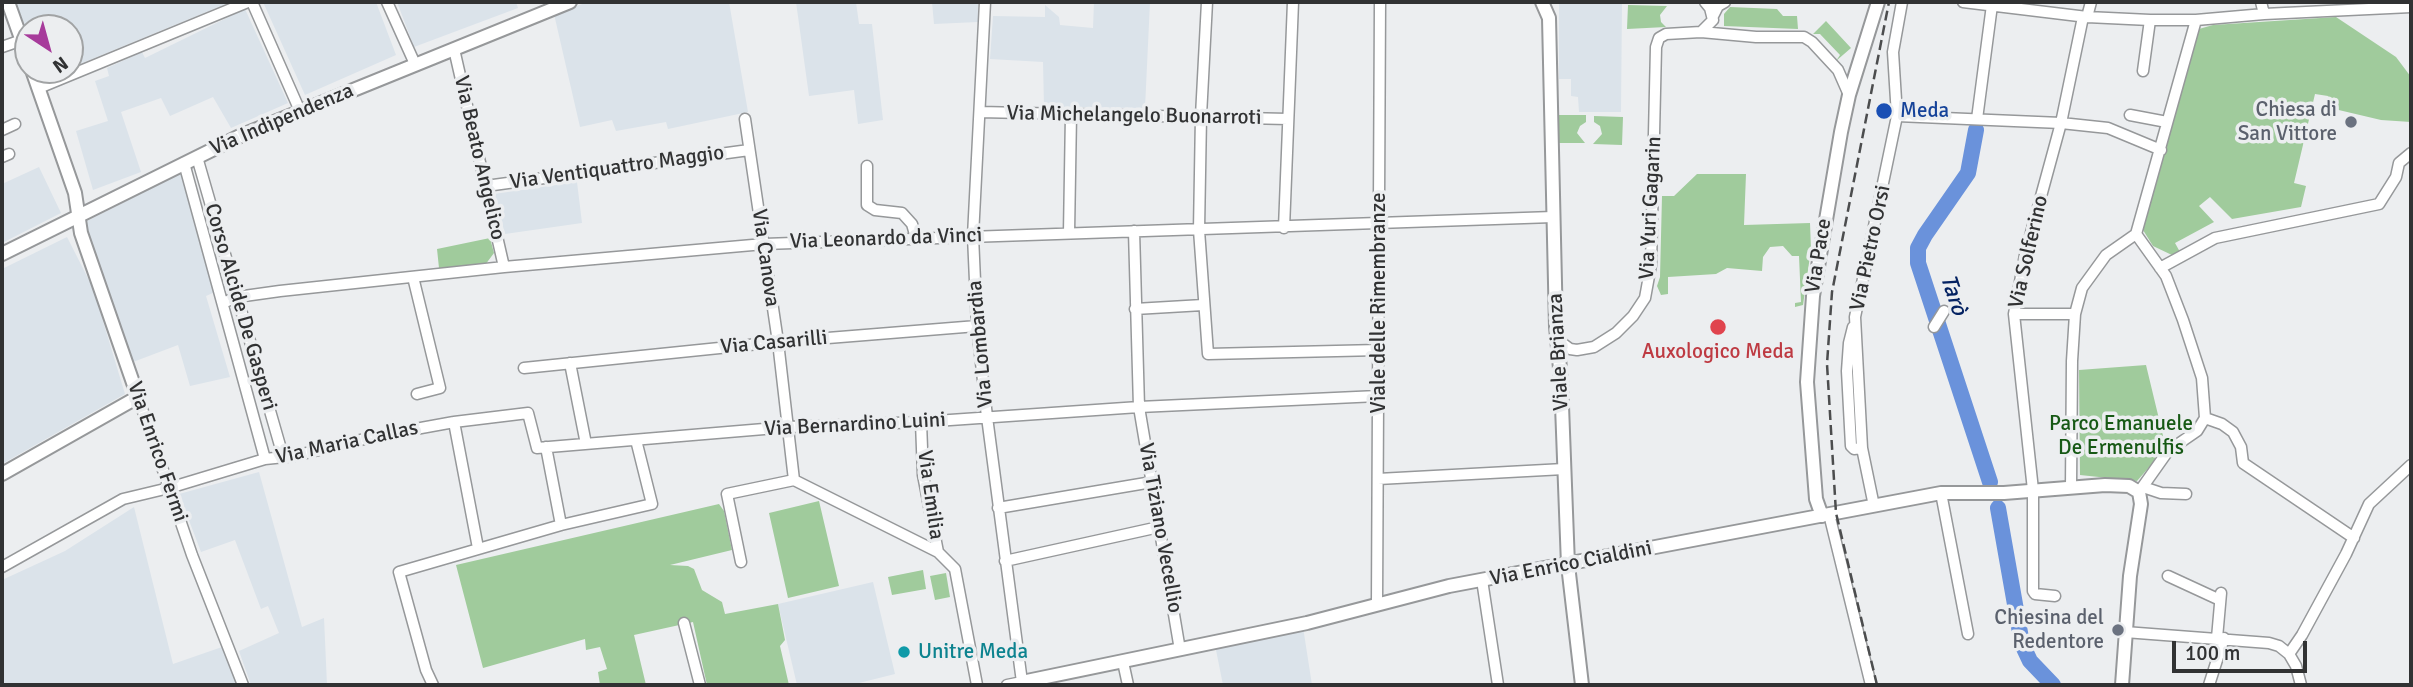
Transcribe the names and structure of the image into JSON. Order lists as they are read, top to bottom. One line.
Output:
{"streets":{"street":["Via Michelangelo Buonarroti","Via Indipendenza","Via Beato Angelico","Via Ventiquattro Maggio","Via Yuri Gagarin","Via Leonardo da Vinci","Via Pietro Orsi","Via Solferino","Via Pace","Via Canova","Viale delle Rimembranze","Corso Alcide De Gasperi","Via Casarilli","Via Lombardia","Viale Brianza","Via Bernardino Luini","Via Maria Callas","Via Enrico Fermi","Via Emilia","Via Tiziano Vecellio","Via Enrico Cialdini"]},"crossings":[["Via Michelangelo Buonarroti","Via Lombardia"],["Via Indipendenza","Via Beato Angelico"],["Via Indipendenza","Corso Alcide De Gasperi"],["Via Indipendenza","Via Enrico Fermi"],["Via Beato Angelico","Via Ventiquattro Maggio"],["Via Beato Angelico","Via Leonardo da Vinci"],["Via Ventiquattro Maggio","Via Canova"],["Via Leonardo da Vinci","Via Canova"],["Via Leonardo da Vinci","Viale delle Rimembranze"],["Via Leonardo da Vinci","Corso Alcide De Gasperi"],["Via Leonardo da Vinci","Via Lombardia"],["Via Leonardo da Vinci","Viale Brianza"],["Via Leonardo da Vinci","Via Tiziano Vecellio"],["Via Pietro Orsi","Via Enrico Cialdini"],["Via Solferino","Via Enrico Cialdini"],["Via Pace","Via Enrico Cialdini"],["Via Canova","Via Casarilli"],["Via Canova","Via Bernardino Luini"],["Viale delle Rimembranze","Via Bernardino Luini"],["Viale delle Rimembranze","Via Enrico Cialdini"],["Corso Alcide De Gasperi","Via Maria Callas"],["Via Casarilli","Via Lombardia"],["Via Lombardia","Via Bernardino Luini"],["Via Lombardia","Via Enrico Cialdini"],["Viale Brianza","Via Enrico Cialdini"],["Via Bernardino Luini","Via Maria Callas"],["Via Bernardino Luini","Via Emilia"],["Via Bernardino Luini","Via Tiziano Vecellio"],["Via Maria Callas","Via Enrico Fermi"],["Via Tiziano Vecellio","Via Enrico Cialdini"]],"water":["Tarò"],"parks":["Parco Emanuele De Ermenulfis"],"places":["Meda","Chiesa di San Vittore","Auxologico Meda","Chiesina del Redentore","Unitre Meda"],"scale_bar":"100 m","north":"bottom right"}
